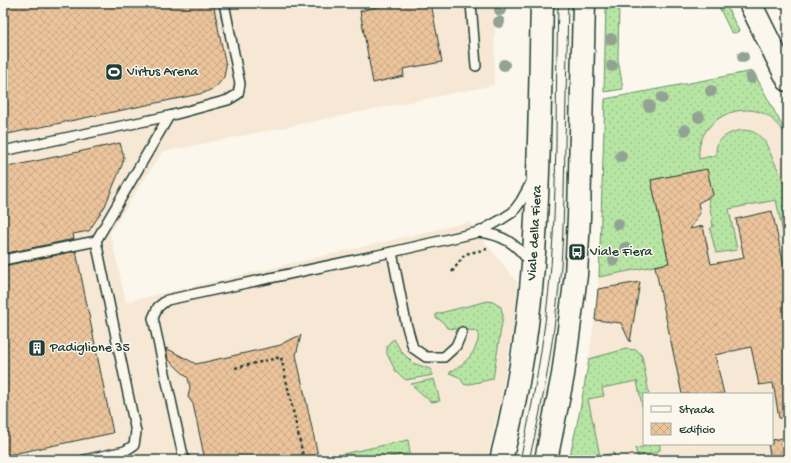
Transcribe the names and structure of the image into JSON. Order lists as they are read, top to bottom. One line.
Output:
{"streets":{"main road":["Viale della Fiera"]},"places":{"sports":["Virtus Arena"],"bus stop":["Viale Fiera"],"building":["Padiglione 35"]},"legend":["Strada","Edificio"]}
